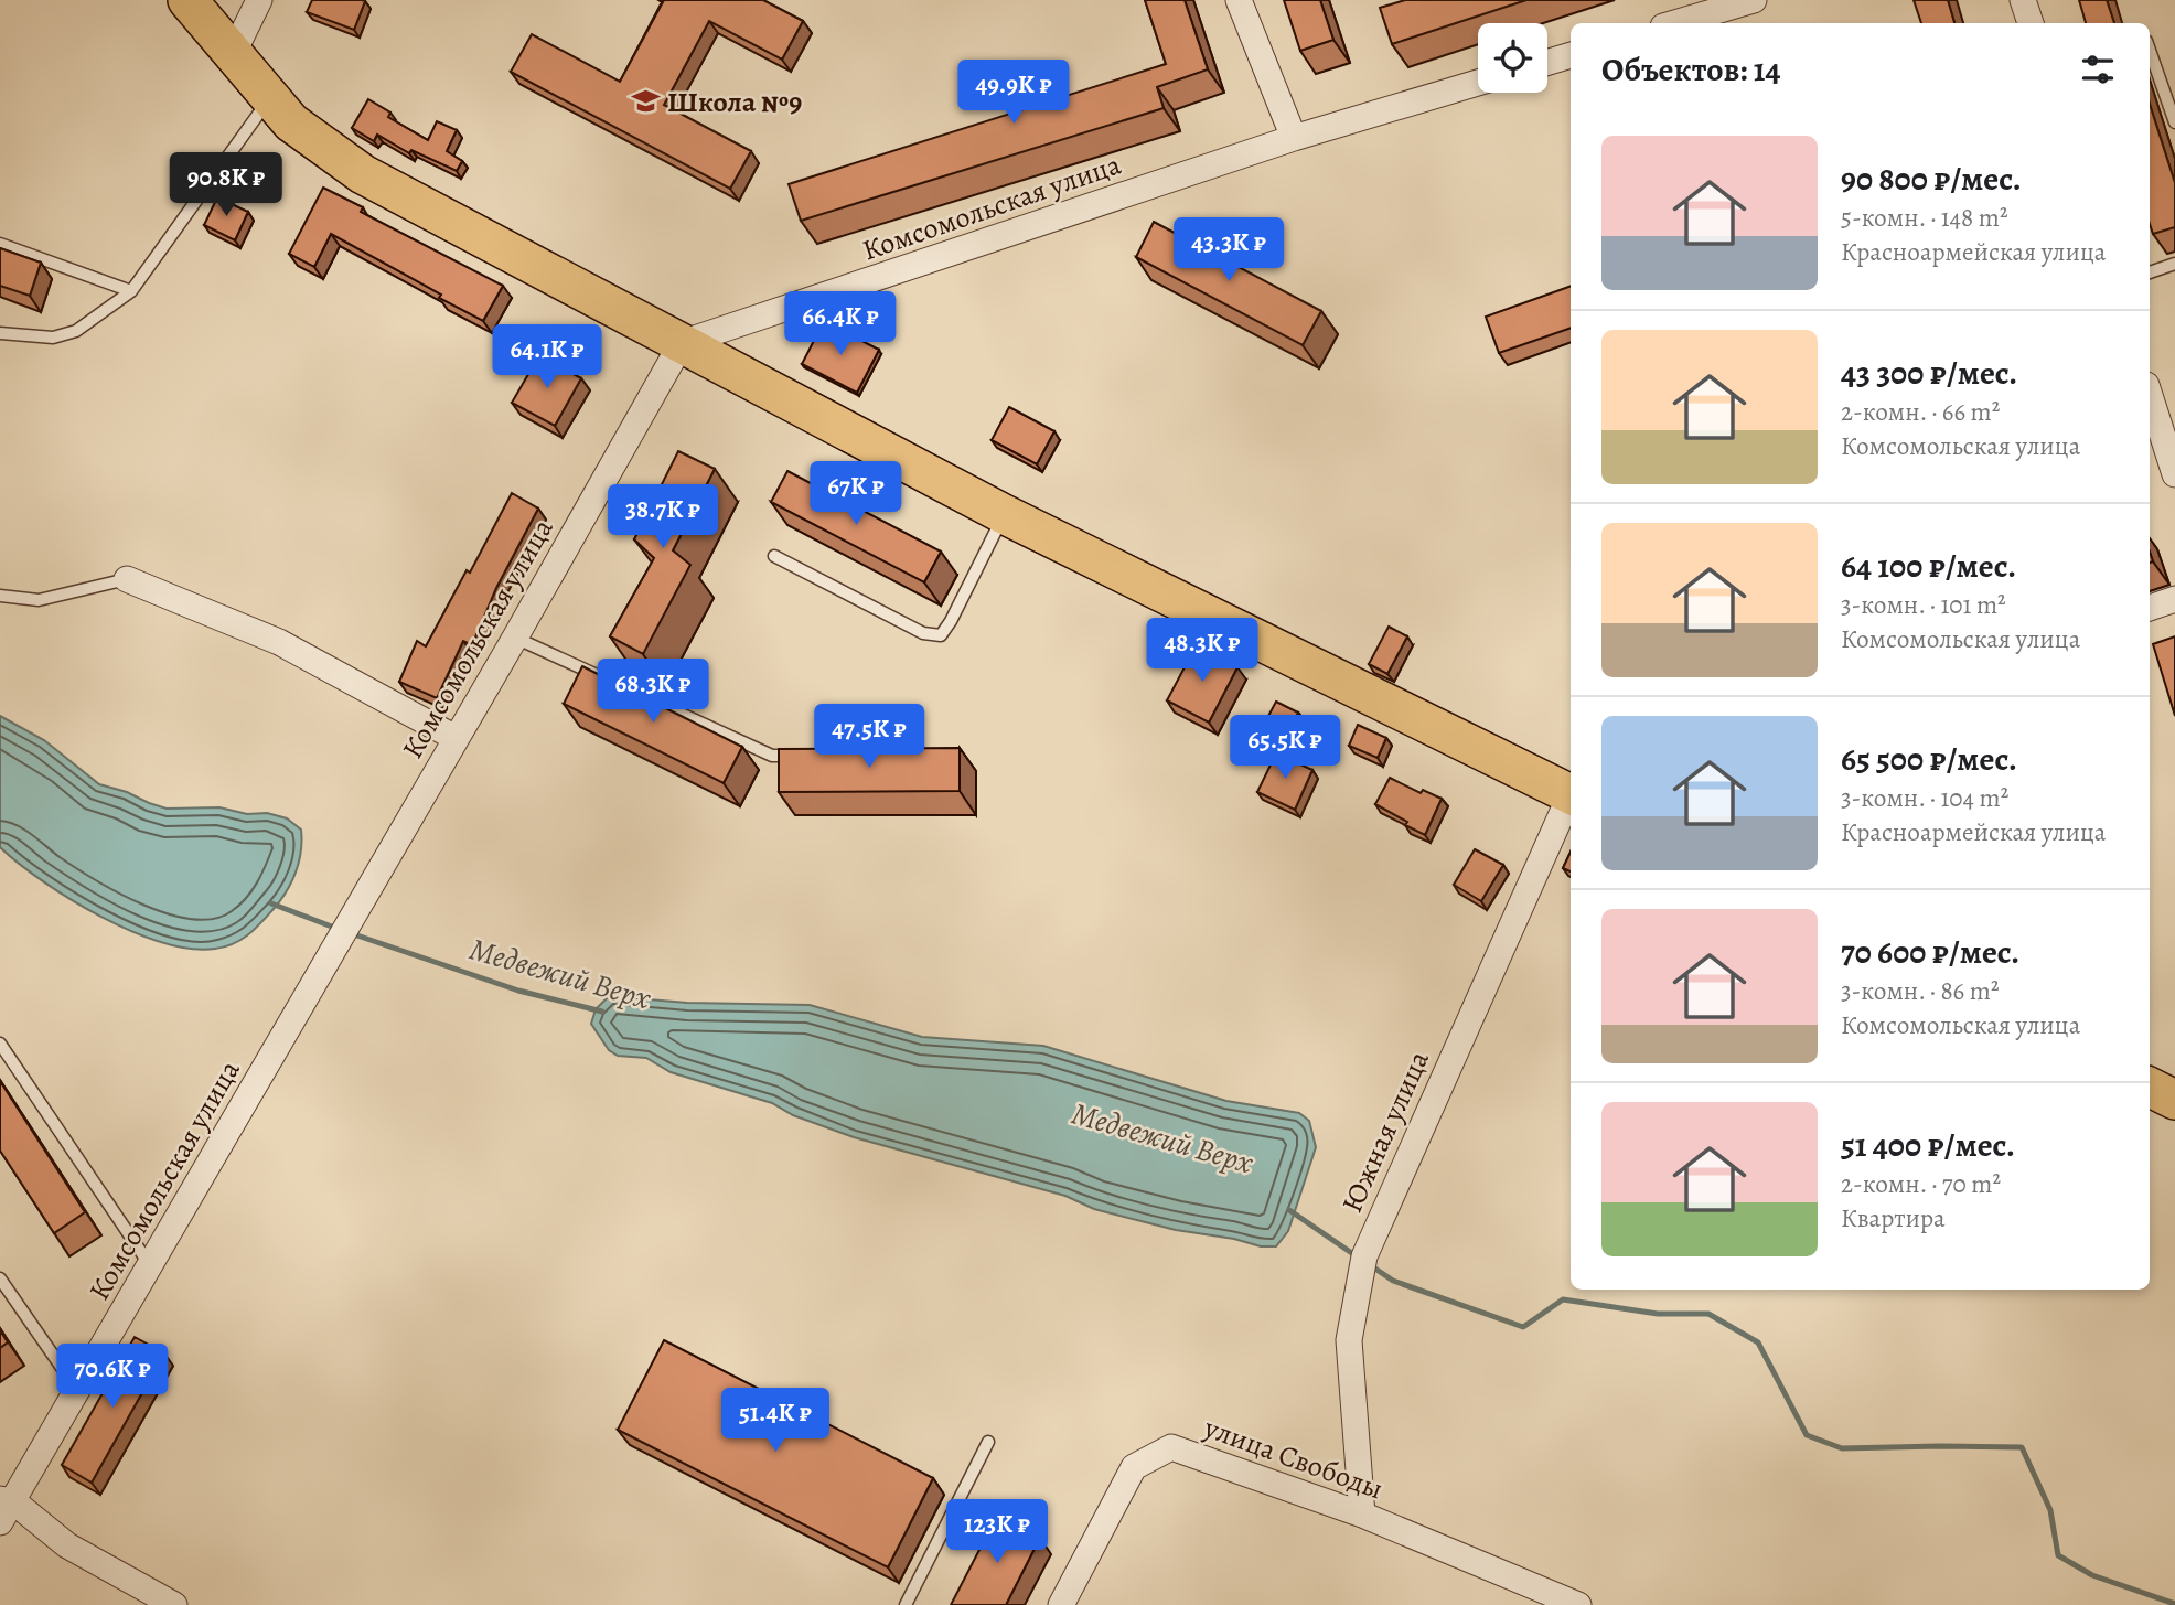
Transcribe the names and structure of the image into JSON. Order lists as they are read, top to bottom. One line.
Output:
{"streets":{"street":["Комсомольская улица","Южная улица","улица Свободы"]},"crossings":[["Южная улица","улица Свободы"]],"water":["Медвежий Верх"],"places":{"school or university":["Школа №9"]},"page":{"heading":"Объектов: 14","price":["49.9K ₽","90.8K ₽","43.3K ₽","66.4K ₽","64.1K ₽","67K ₽","38.7K ₽","48.3K ₽","68.3K ₽","47.5K ₽","65.5K ₽","70.6K ₽","51.4K ₽","123K ₽"],"list":[{"name":"90 800 ₽/мес.","note":"5-комн. · 148 m² · Красноармейская улица"},{"name":"43 300 ₽/мес.","note":"2-комн. · 66 m² · Комсомольская улица"},{"name":"64 100 ₽/мес.","note":"3-комн. · 101 m² · Комсомольская улица"},{"name":"65 500 ₽/мес.","note":"3-комн. · 104 m² · Красноармейская улица"},{"name":"70 600 ₽/мес.","note":"3-комн. · 86 m² · Комсомольская улица"},{"name":"51 400 ₽/мес.","note":"2-комн. · 70 m² · Квартира"}]}}
